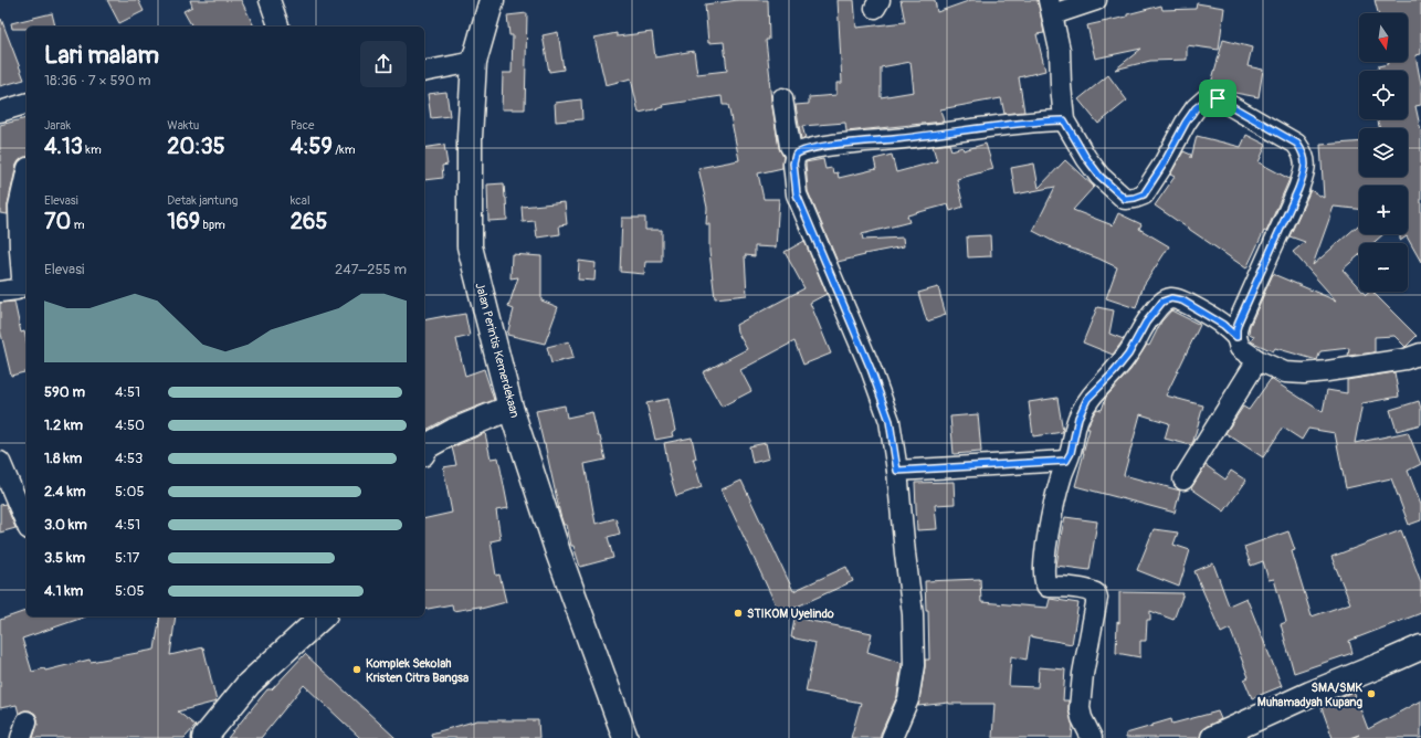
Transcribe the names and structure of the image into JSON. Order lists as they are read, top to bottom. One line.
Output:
{"streets":{"street":["Jalan Perintis Kemerdekaan"]},"places":["STIKOM Uyelindo","Komplek Sekolah Kristen Citra Bangsa","SMA/SMK Muhamadyah Kupang"],"north":"bottom","page":{"map_buttons":["+","−"],"heading":["Lari malam","18:36 · 7 × 590 m"],"stats":[["Jarak","4.13 km"],["Waktu","20:35"],["Pace","4:59 /km"],["Elevasi","70 m"],["Detak jantung","169 bpm"],["kcal","265"]],"chart":["Elevasi","247–255 m"],"list":[{"name":"590 m","note":"4:51"},{"name":"1.2 km","note":"4:50"},{"name":"1.8 km","note":"4:53"},{"name":"2.4 km","note":"5:05"},{"name":"3.0 km","note":"4:51"},{"name":"3.5 km","note":"5:17"},{"name":"4.1 km","note":"5:05"}]}}
